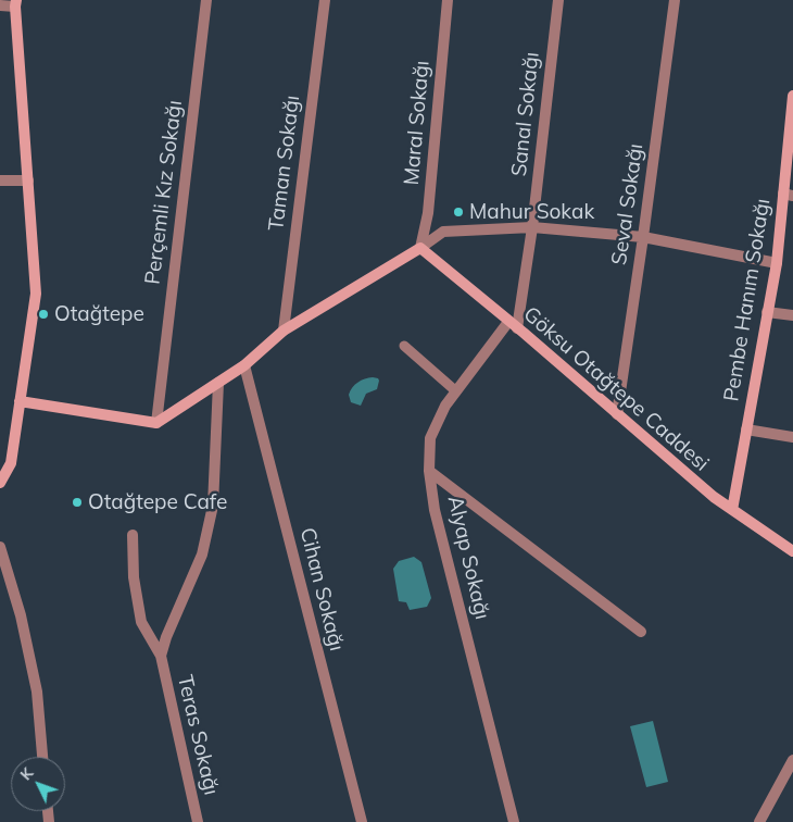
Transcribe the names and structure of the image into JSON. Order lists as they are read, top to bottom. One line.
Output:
{"streets":{"street":["Sanal Sokağı","Maral Sokağı","Taman Sokağı","Perçemli Kız Sokağı","Seval Sokağı","Pembe Hanım Sokağı","Göksu Otağtepe Caddesi","Alyap Sokağı","Cihan Sokağı","Teras Sokağı"]},"crossings":[["Sanal Sokağı","Göksu Otağtepe Caddesi"],["Sanal Sokağı","Alyap Sokağı"],["Maral Sokağı","Göksu Otağtepe Caddesi"],["Seval Sokağı","Göksu Otağtepe Caddesi"],["Pembe Hanım Sokağı","Göksu Otağtepe Caddesi"],["Göksu Otağtepe Caddesi","Alyap Sokağı"]],"places":["Mahur Sokak","Otağtepe","Otağtepe Cafe"],"north":"top left"}
